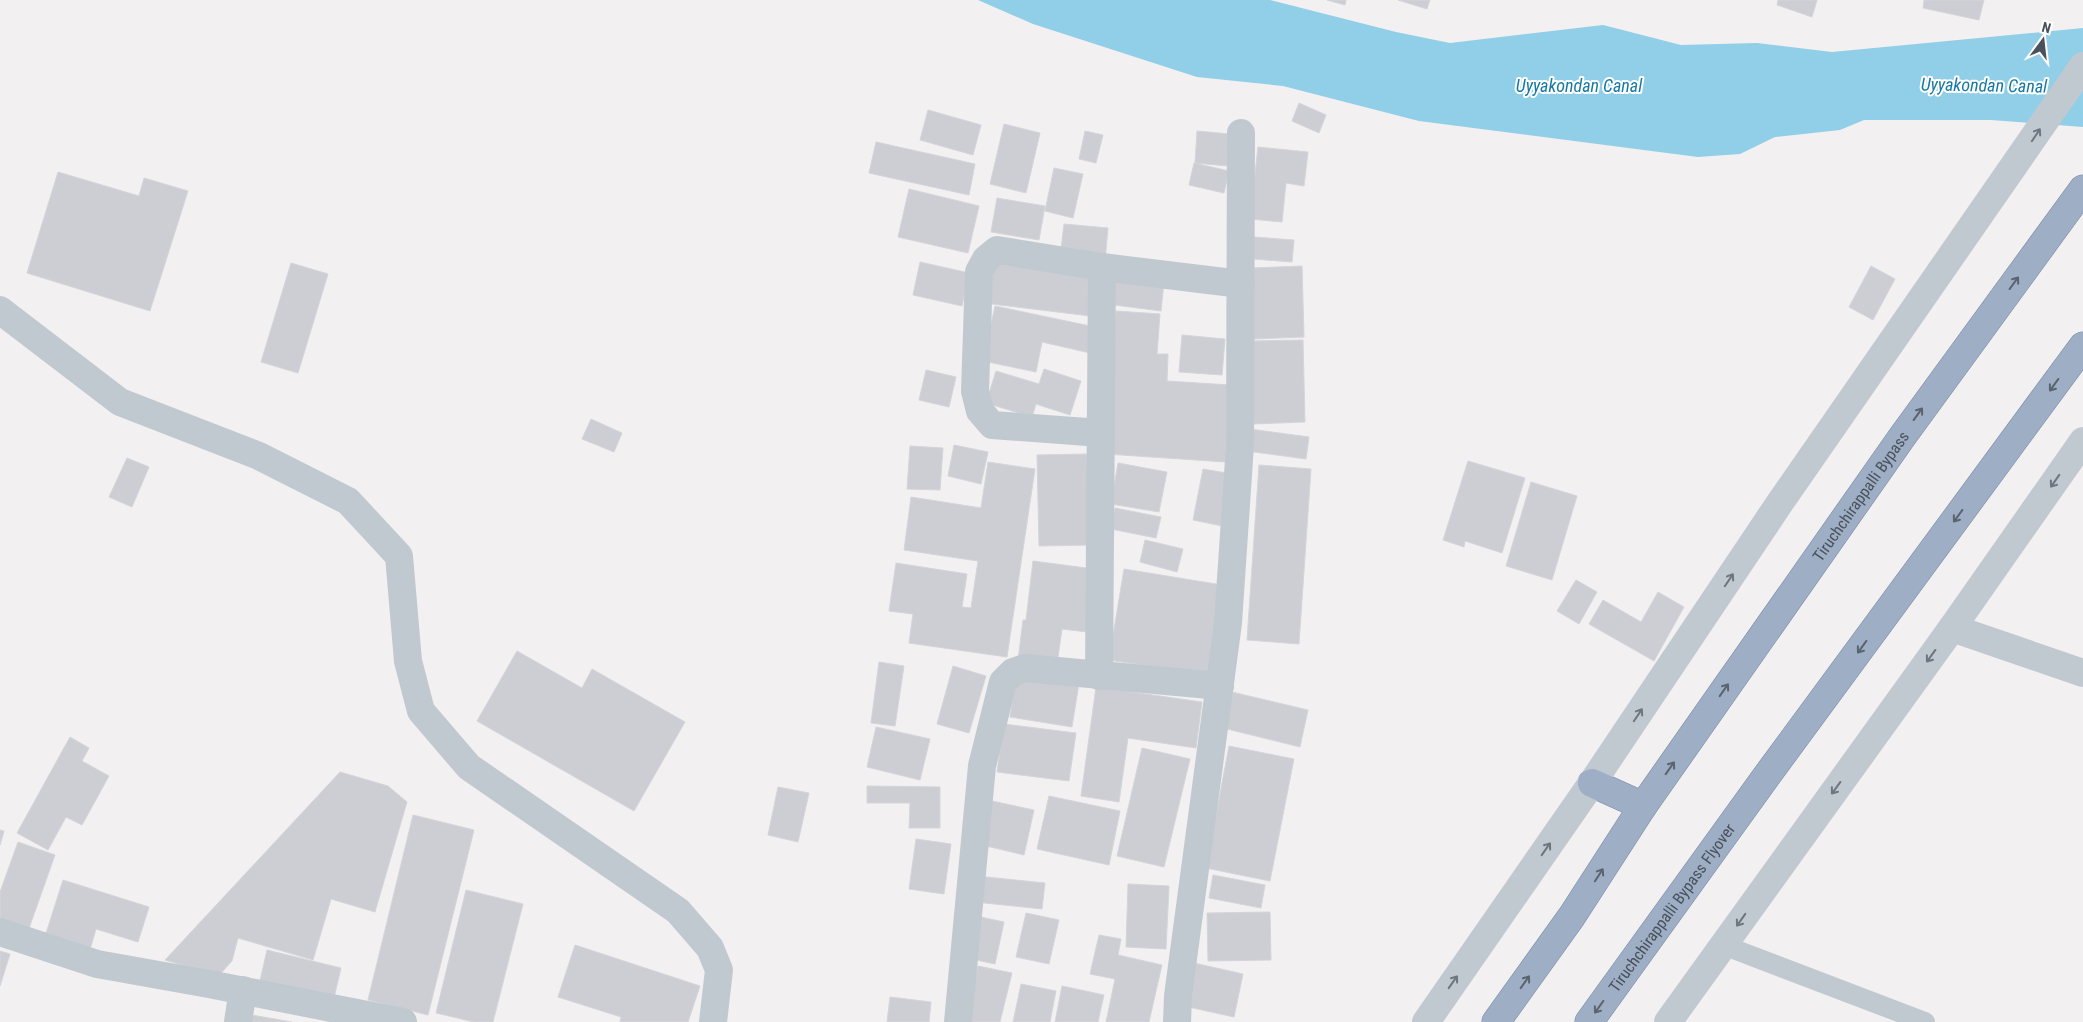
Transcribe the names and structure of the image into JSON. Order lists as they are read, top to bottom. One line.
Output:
{"streets":{"highway":["Tiruchchirappalli Bypass","Tiruchchirappalli Bypass Flyover"]},"one_way":["Tiruchchirappalli Bypass","Tiruchchirappalli Bypass Flyover"],"water":["Uyyakondan Canal"],"north":"top"}
